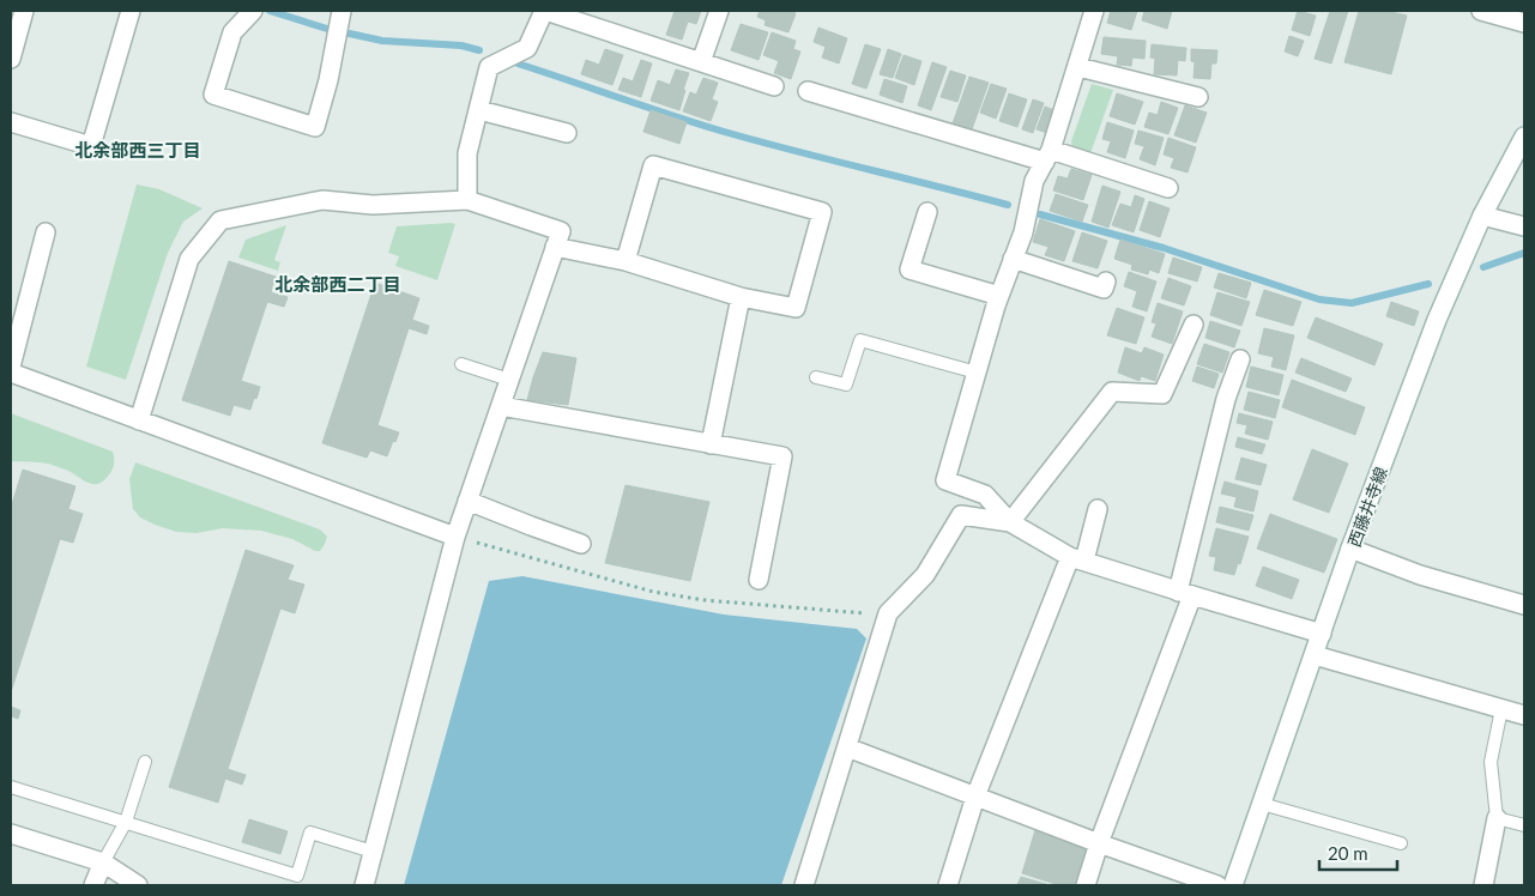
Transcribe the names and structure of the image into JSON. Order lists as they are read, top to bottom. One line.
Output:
{"streets":{"street":["西藤井寺線"]},"districts":["北余部西三丁目","北余部西二丁目"],"scale_bar":"20 m"}
